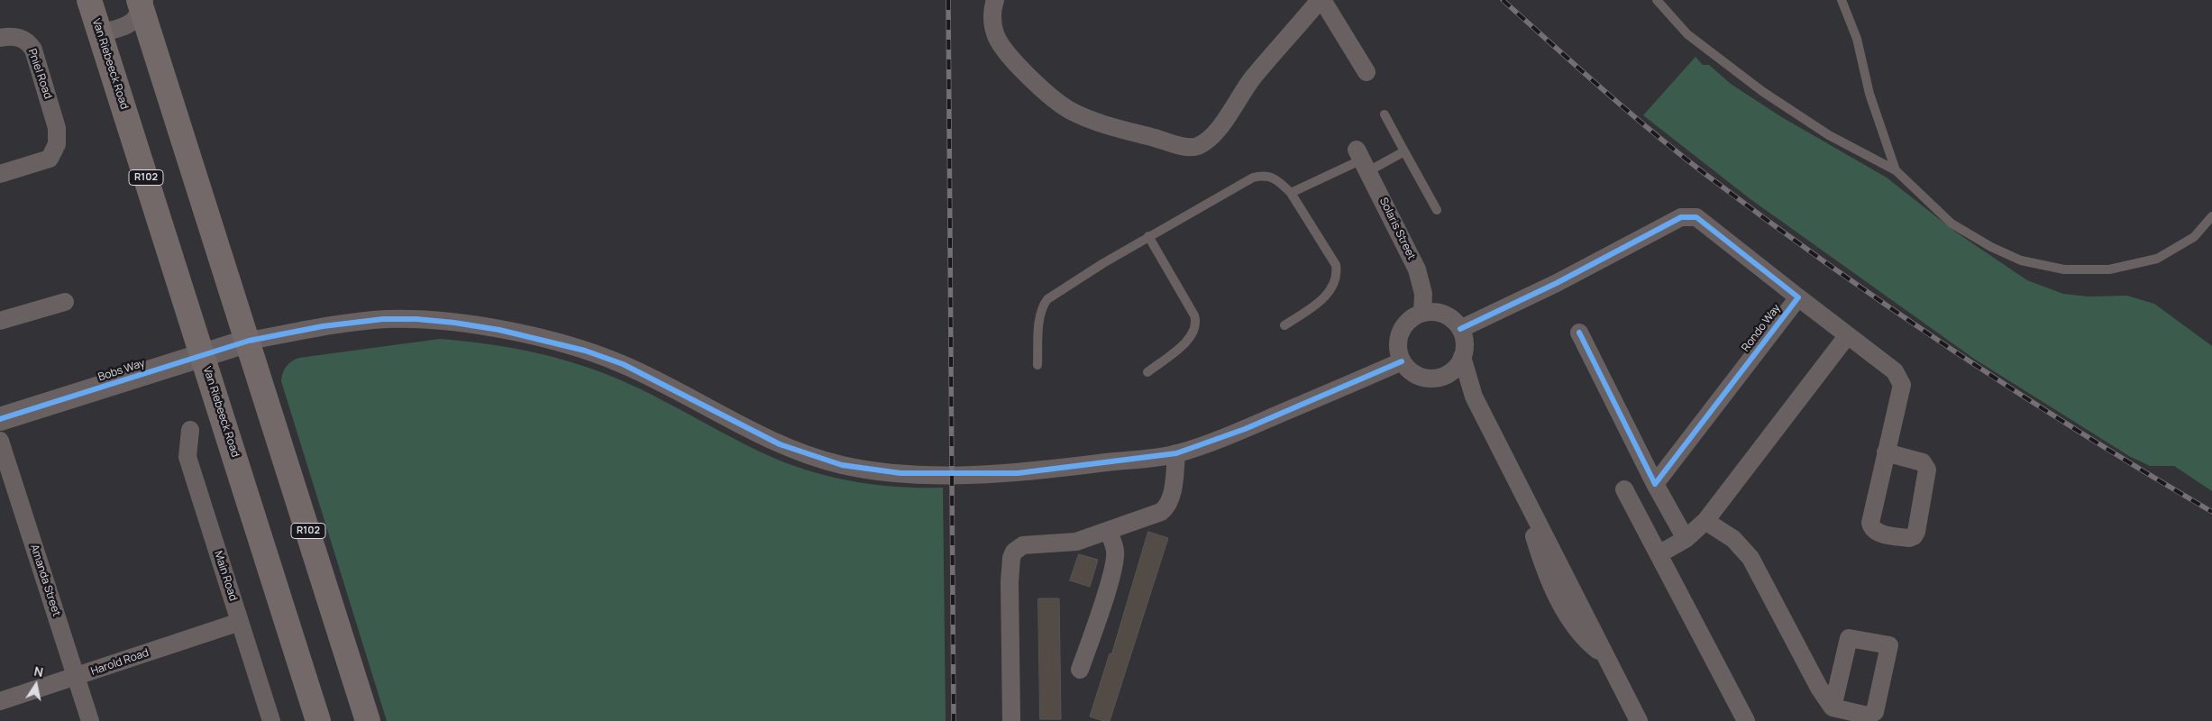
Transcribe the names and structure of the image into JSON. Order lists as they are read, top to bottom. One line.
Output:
{"streets":{"main road":["Van Riebeeck Road","R102"],"street":["Pniel Road","Solaris Street","Rondo Way","Bobs Way","Main Road","Amanda Street","Harold Road"]},"crossings":[["Van Riebeeck Road","Bobs Way"],["R102","Bobs Way"],["Main Road","Harold Road"],["Amanda Street","Harold Road"]],"north":"top"}
